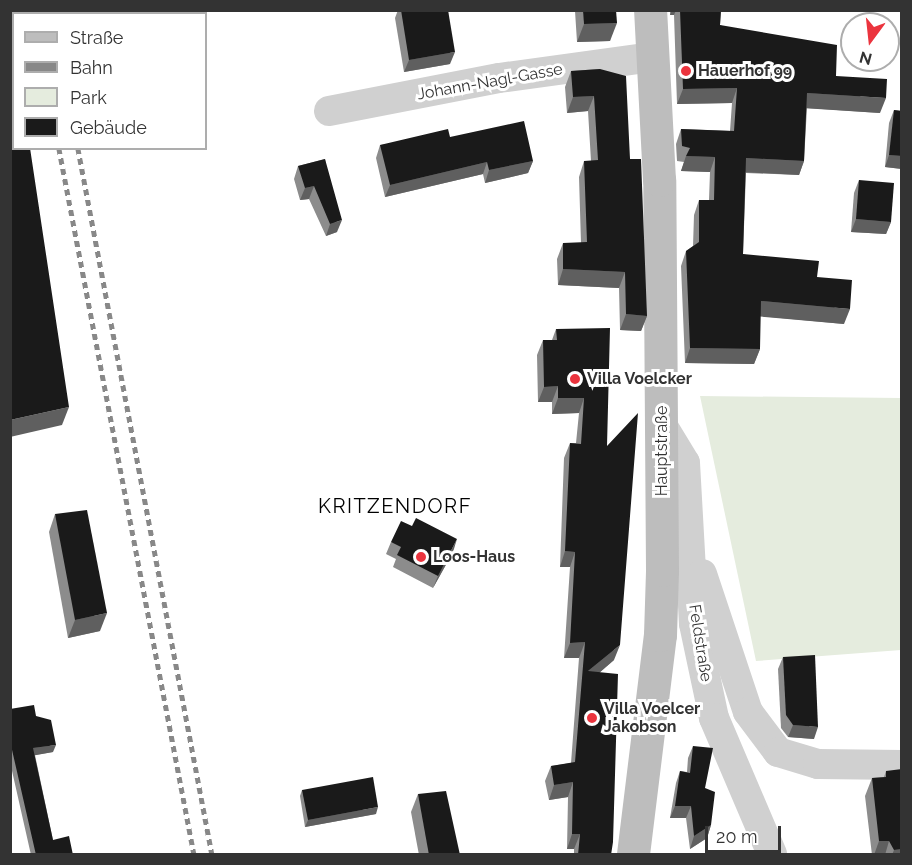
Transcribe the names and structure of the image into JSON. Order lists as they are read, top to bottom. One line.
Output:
{"streets":{"main road":["Hauptstraße"],"street":["Johann-Nagl-Gasse","Feldstraße"]},"crossings":[["Johann-Nagl-Gasse","Hauptstraße"],["Hauptstraße","Feldstraße"]],"districts":["KRITZENDORF"],"places":["Hauerhof 99","Villa Voelcker","Loos-Haus","Villa Voelcer Jakobson"],"legend":["Straße","Bahn","Park","Gebäude"],"scale_bar":"20 m","north":"bottom"}
